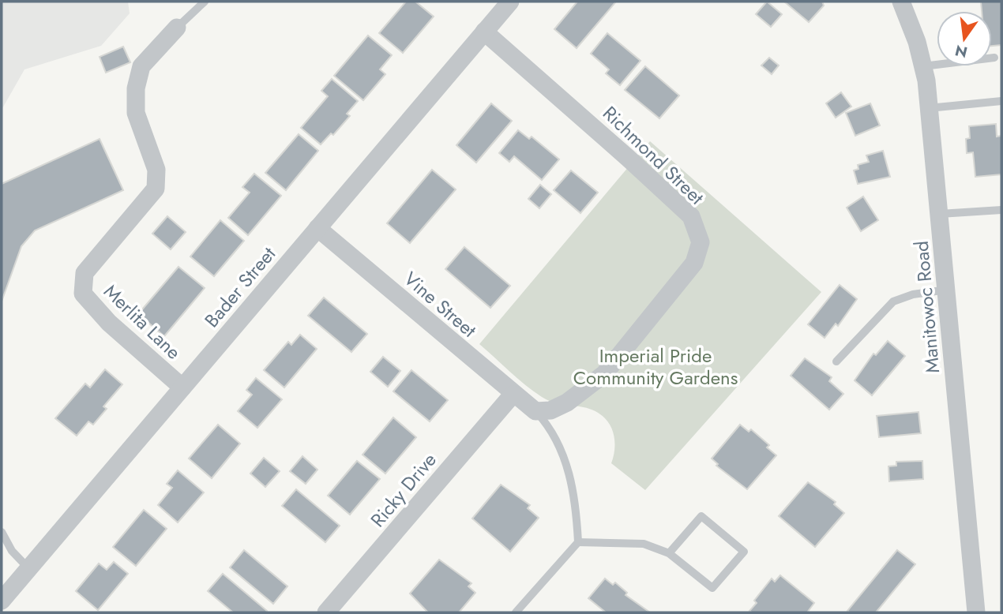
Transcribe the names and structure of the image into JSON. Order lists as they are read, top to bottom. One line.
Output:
{"streets":{"street":["Richmond Street","Bader Street","Vine Street","Manitowoc Road","Merlita Lane","Ricky Drive"]},"crossings":[["Richmond Street","Bader Street"],["Richmond Street","Vine Street"],["Bader Street","Vine Street"],["Bader Street","Merlita Lane"],["Vine Street","Ricky Drive"]],"parks":["Imperial Pride Community Gardens"],"north":"bottom"}
